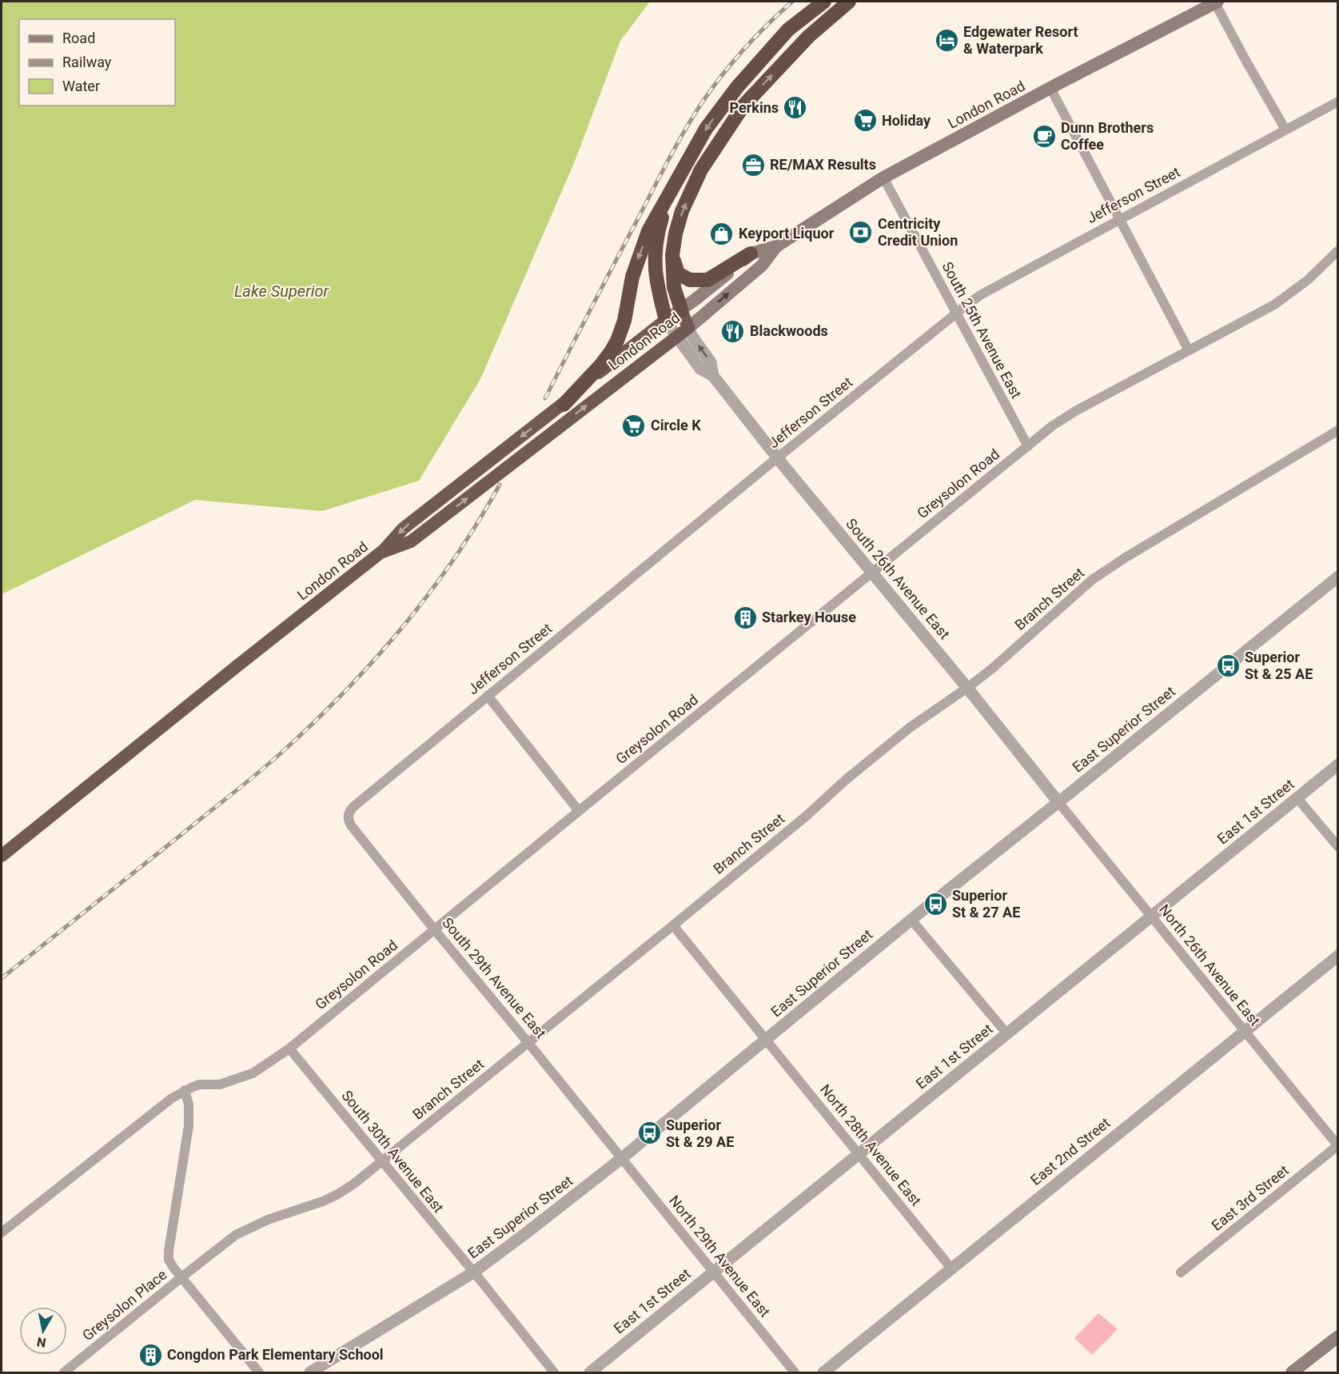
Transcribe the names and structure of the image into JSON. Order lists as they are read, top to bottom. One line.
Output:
{"streets":{"highway":["London Road"],"street":["Jefferson Street","South 25th Avenue East","Greysolon Road","South 26th Avenue East","Branch Street","East Superior Street","East 1st Street","North 26th Avenue East","South 29th Avenue East","North 28th Avenue East","South 30th Avenue East","East 2nd Street","East 3rd Street","North 29th Avenue East","Greysolon Place"]},"crossings":[["London Road","South 25th Avenue East"],["London Road","South 26th Avenue East"],["Jefferson Street","South 25th Avenue East"],["Jefferson Street","South 26th Avenue East"],["Jefferson Street","South 29th Avenue East"],["South 25th Avenue East","Greysolon Road"],["Greysolon Road","South 26th Avenue East"],["Greysolon Road","South 29th Avenue East"],["Greysolon Road","South 30th Avenue East"],["South 26th Avenue East","Branch Street"],["South 26th Avenue East","East Superior Street"],["South 26th Avenue East","North 26th Avenue East"],["Branch Street","South 29th Avenue East"],["Branch Street","North 28th Avenue East"],["Branch Street","South 30th Avenue East"],["Branch Street","Greysolon Place"],["East Superior Street","North 26th Avenue East"],["East Superior Street","South 29th Avenue East"],["East Superior Street","North 28th Avenue East"],["East Superior Street","South 30th Avenue East"],["East Superior Street","North 29th Avenue East"],["East 1st Street","North 26th Avenue East"],["East 1st Street","North 28th Avenue East"],["East 1st Street","North 29th Avenue East"],["North 26th Avenue East","East 2nd Street"],["North 26th Avenue East","East 3rd Street"],["South 29th Avenue East","North 29th Avenue East"],["North 28th Avenue East","East 2nd Street"]],"water":["Lake Superior"],"places":{"hotel":["Edgewater Resort & Waterpark"],"restaurant":["Perkins","Blackwoods"],"supermarket":["Holiday","Circle K"],"cafe":["Dunn Brothers Coffee"],"office":["RE/MAX Results"],"bank":["Centricity Credit Union"],"shop":["Keyport Liquor"],"building":["Starkey House","Congdon Park Elementary School"],"bus stop":["Superior St & 25 AE","Superior St & 27 AE","Superior St & 29 AE"]},"legend":["Road","Railway","Water"],"north":"bottom"}
